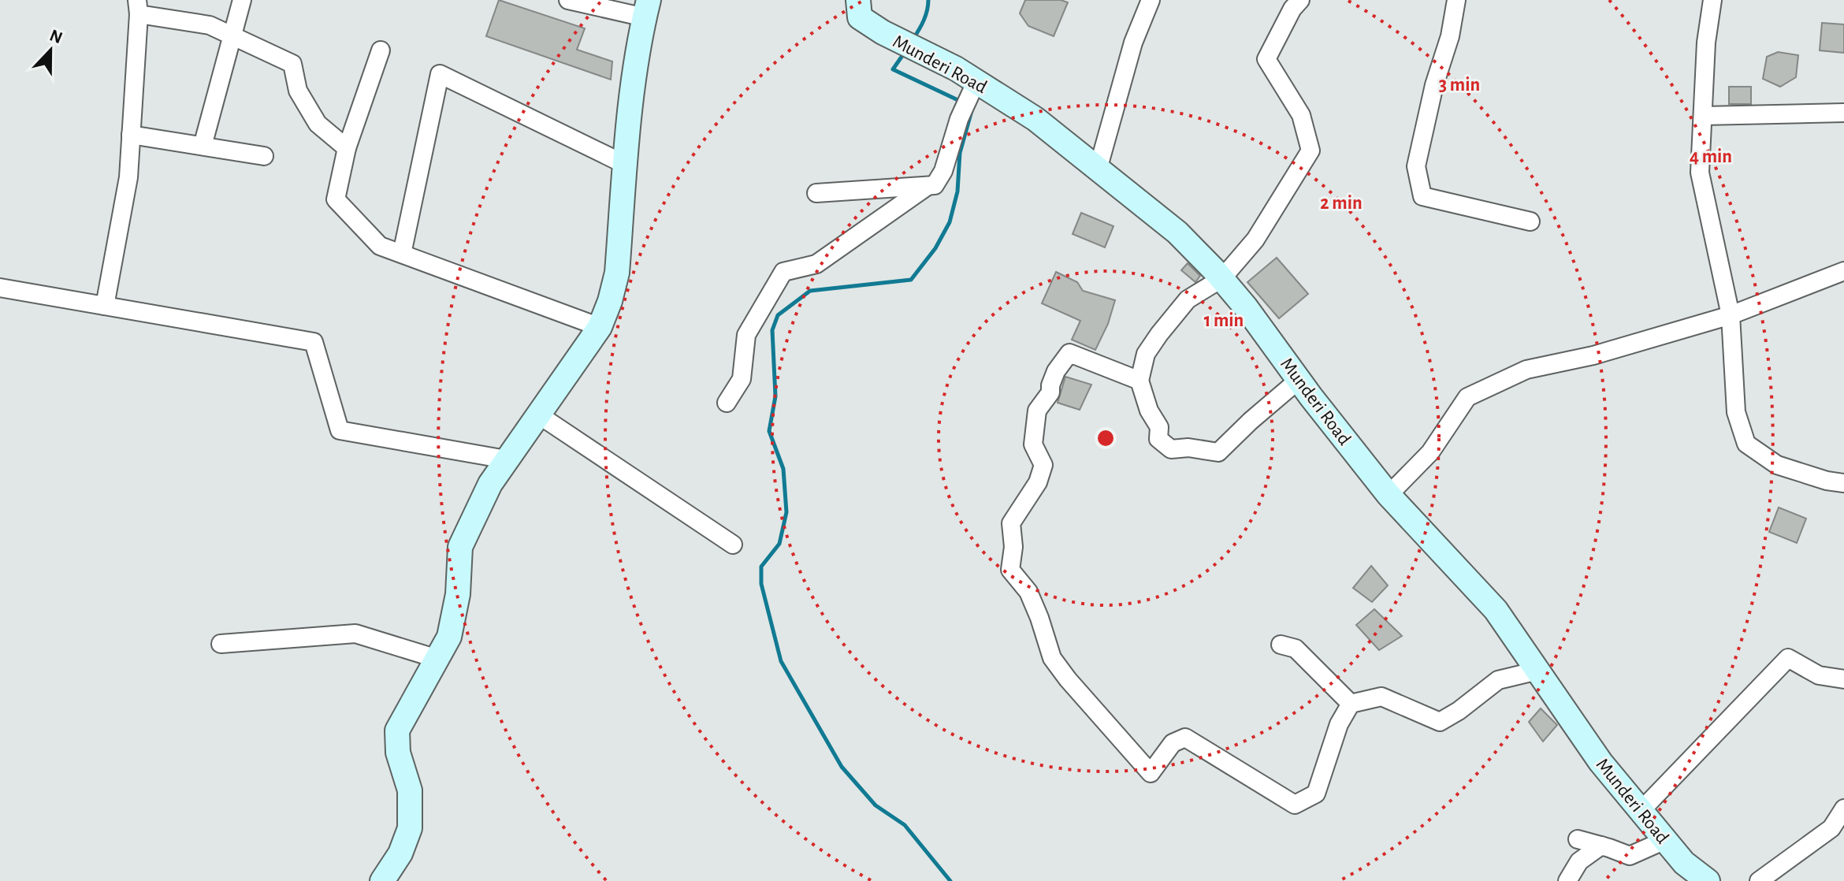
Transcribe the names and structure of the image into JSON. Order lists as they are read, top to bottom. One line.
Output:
{"streets":{"main road":["Munderi Road"]},"north":"top","rings":["3 min","4 min","2 min","1 min"]}
